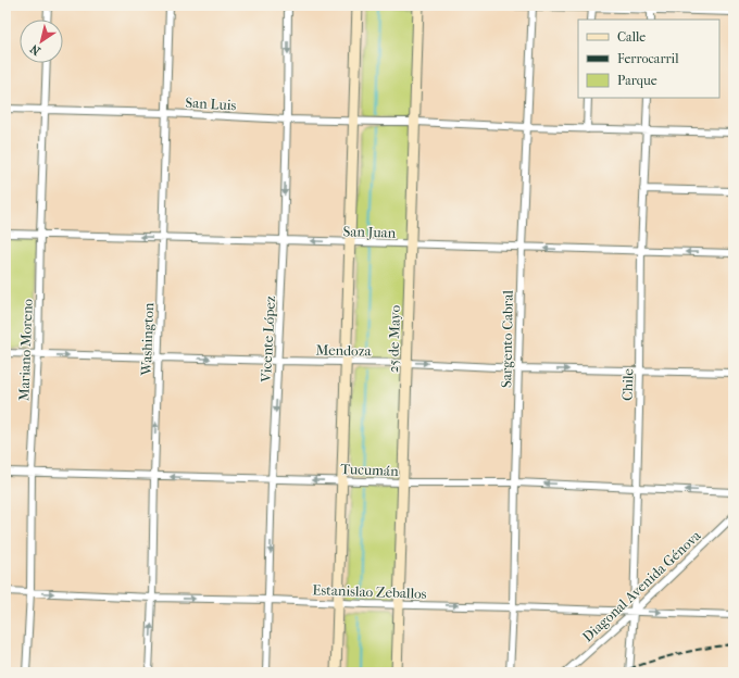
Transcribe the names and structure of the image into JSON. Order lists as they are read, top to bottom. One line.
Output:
{"streets":{"street":["San Luis","San Juan","Washington","Vicente López","25 de Mayo","Sargento Cabral","Mariano Moreno","Mendoza","Chile","Tucumán","Diagonal Avenida Génova","Estanislao Zeballos"]},"crossings":[["San Luis","Washington"],["San Luis","Vicente López"],["San Luis","25 de Mayo"],["San Luis","Sargento Cabral"],["San Luis","Mariano Moreno"],["San Luis","Chile"],["San Juan","Washington"],["San Juan","Vicente López"],["San Juan","25 de Mayo"],["San Juan","Sargento Cabral"],["San Juan","Mariano Moreno"],["San Juan","Chile"],["Washington","Mendoza"],["Washington","Tucumán"],["Washington","Estanislao Zeballos"],["Vicente López","Mendoza"],["Vicente López","Tucumán"],["Vicente López","Estanislao Zeballos"],["25 de Mayo","Mendoza"],["25 de Mayo","Tucumán"],["25 de Mayo","Estanislao Zeballos"],["Sargento Cabral","Mendoza"],["Sargento Cabral","Tucumán"],["Sargento Cabral","Estanislao Zeballos"],["Mariano Moreno","Mendoza"],["Mariano Moreno","Tucumán"],["Mariano Moreno","Estanislao Zeballos"],["Mendoza","Chile"],["Chile","Tucumán"],["Chile","Diagonal Avenida Génova"],["Chile","Estanislao Zeballos"],["Diagonal Avenida Génova","Estanislao Zeballos"]],"one_way":["San Juan","Vicente López","Mendoza","Tucumán","Estanislao Zeballos"],"legend":["Calle","Ferrocarril","Parque"],"north":"bottom left"}
